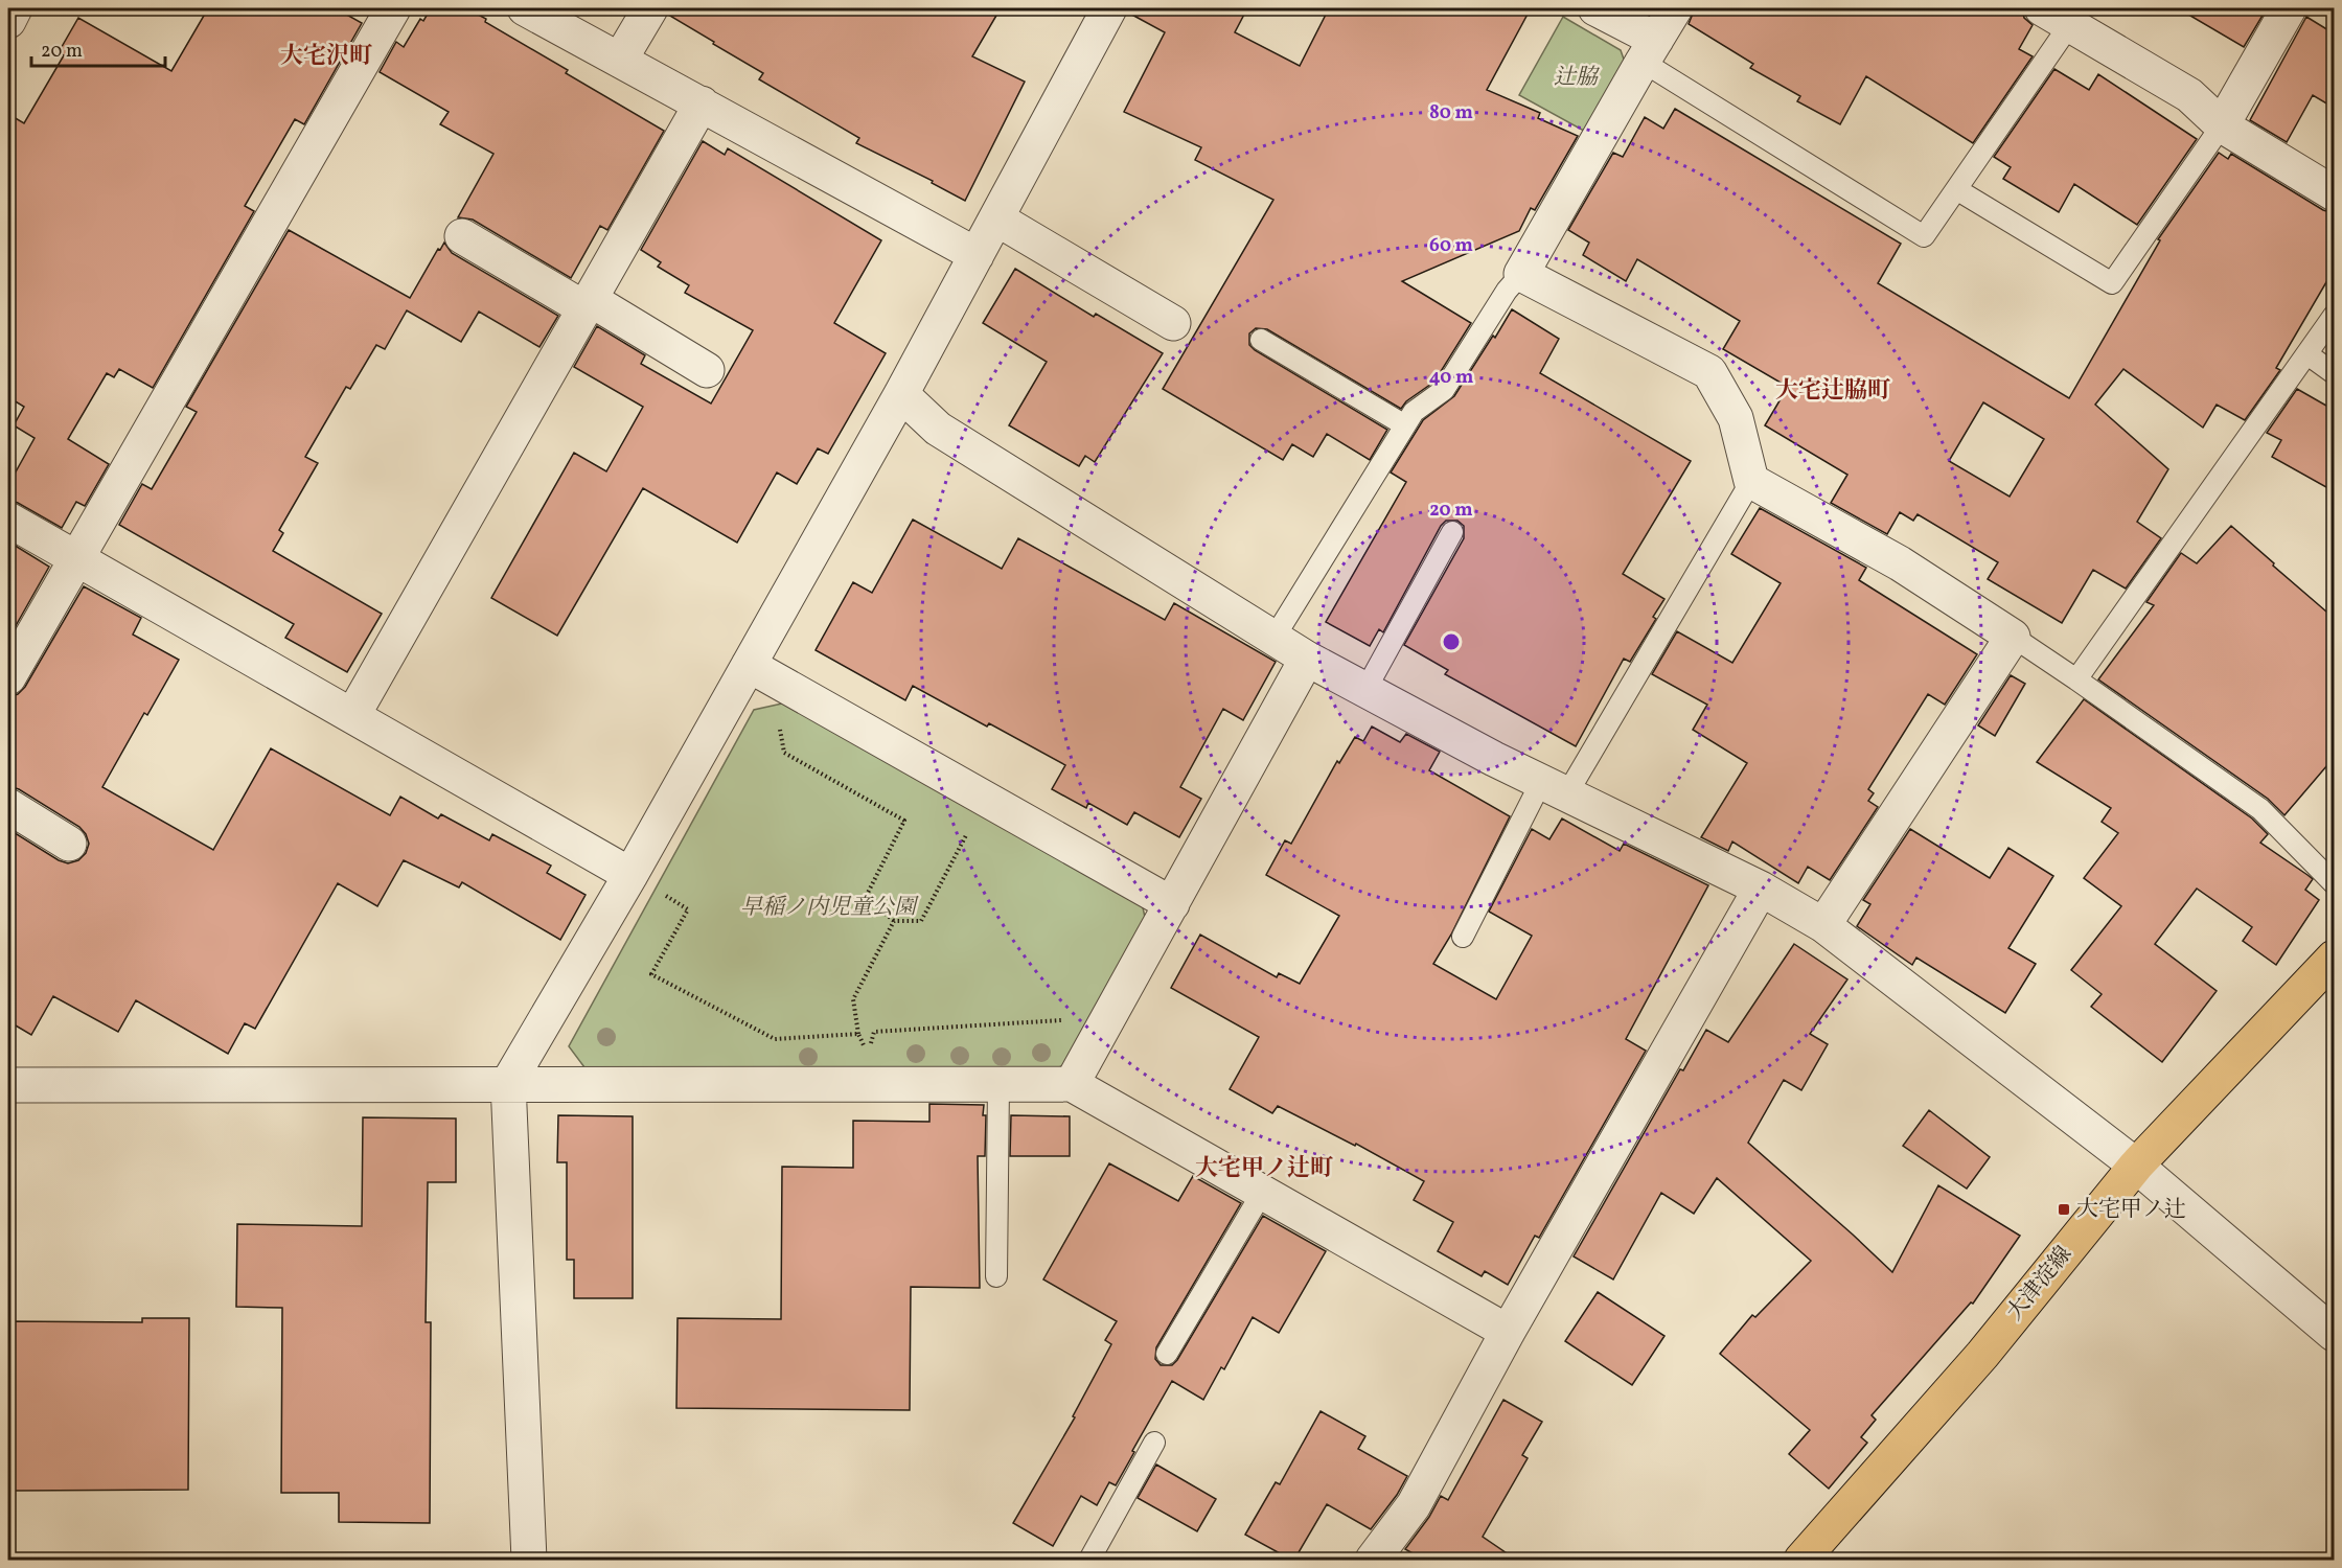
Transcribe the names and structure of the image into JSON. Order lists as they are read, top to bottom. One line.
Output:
{"streets":{"main road":["大津淀線"]},"districts":["大宅沢町","大宅辻脇町","大宅甲ノ辻町"],"parks":["辻脇","早稲ノ内児童公園"],"places":{"transit":["大宅甲ノ辻"]},"scale_bar":"20 m","rings":["80 m","60 m","40 m","20 m"]}
